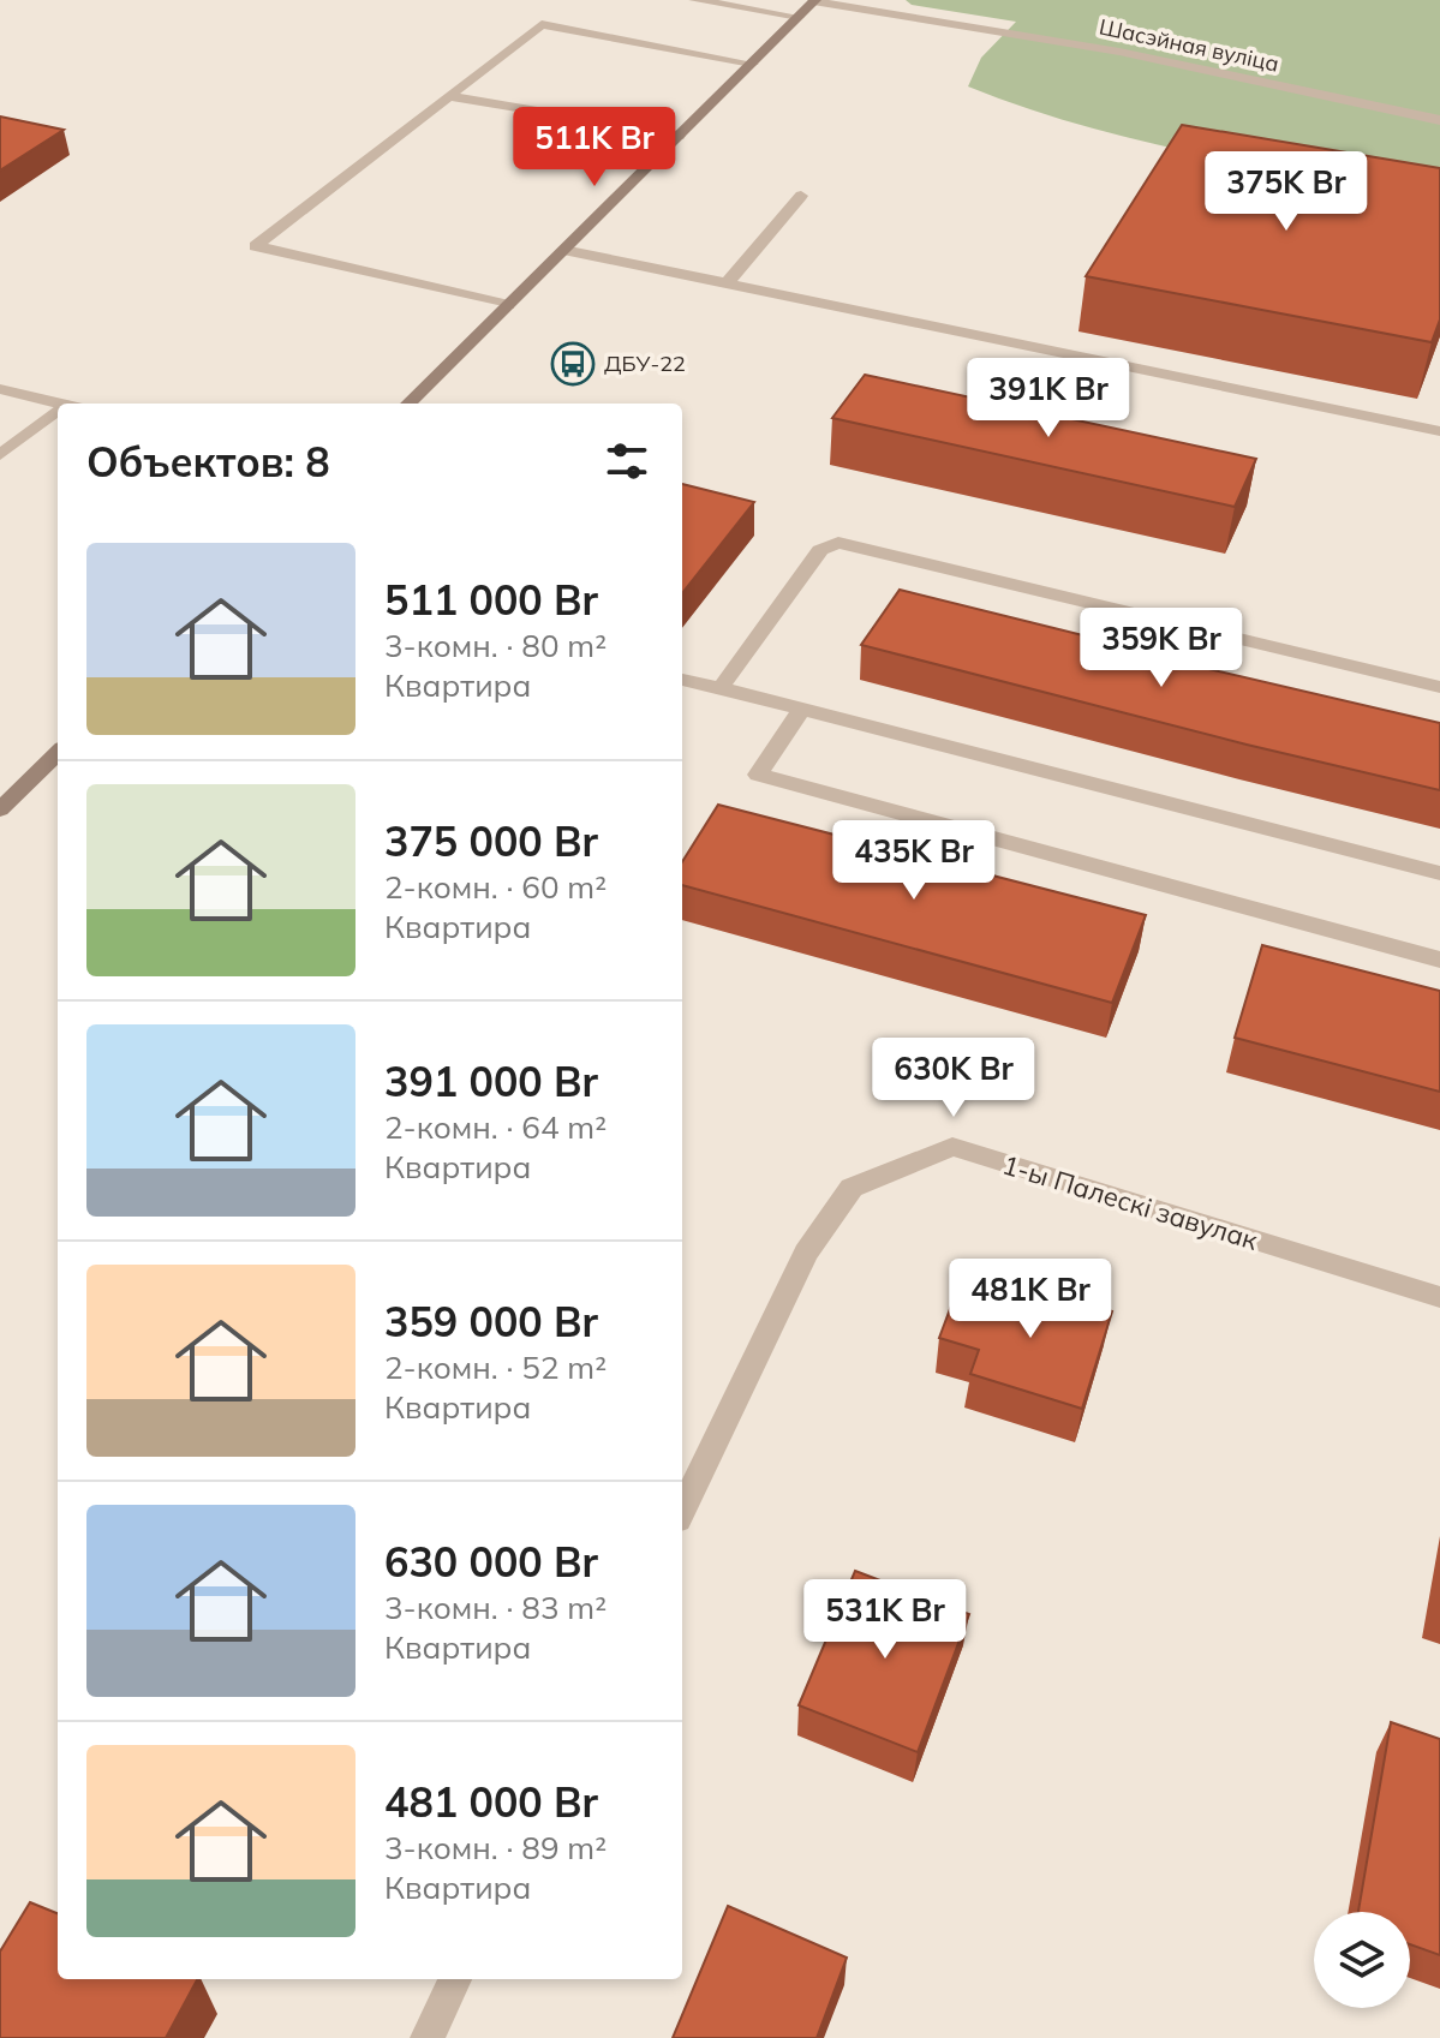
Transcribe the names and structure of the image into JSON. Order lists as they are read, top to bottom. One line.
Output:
{"streets":{"street":["Шасэйная вуліца","1-ы Палескі завулак"]},"places":{"bus stop":["ДБУ-22"]},"page":{"price":["511K Br","375K Br","391K Br","359K Br","435K Br","630K Br","481K Br","531K Br"],"heading":"Объектов: 8","list":[{"name":"511 000 Br","note":"3-комн. · 80 m² · Квартира"},{"name":"375 000 Br","note":"2-комн. · 60 m² · Квартира"},{"name":"391 000 Br","note":"2-комн. · 64 m² · Квартира"},{"name":"359 000 Br","note":"2-комн. · 52 m² · Квартира"},{"name":"630 000 Br","note":"3-комн. · 83 m² · Квартира"},{"name":"481 000 Br","note":"3-комн. · 89 m² · Квартира"}]}}
